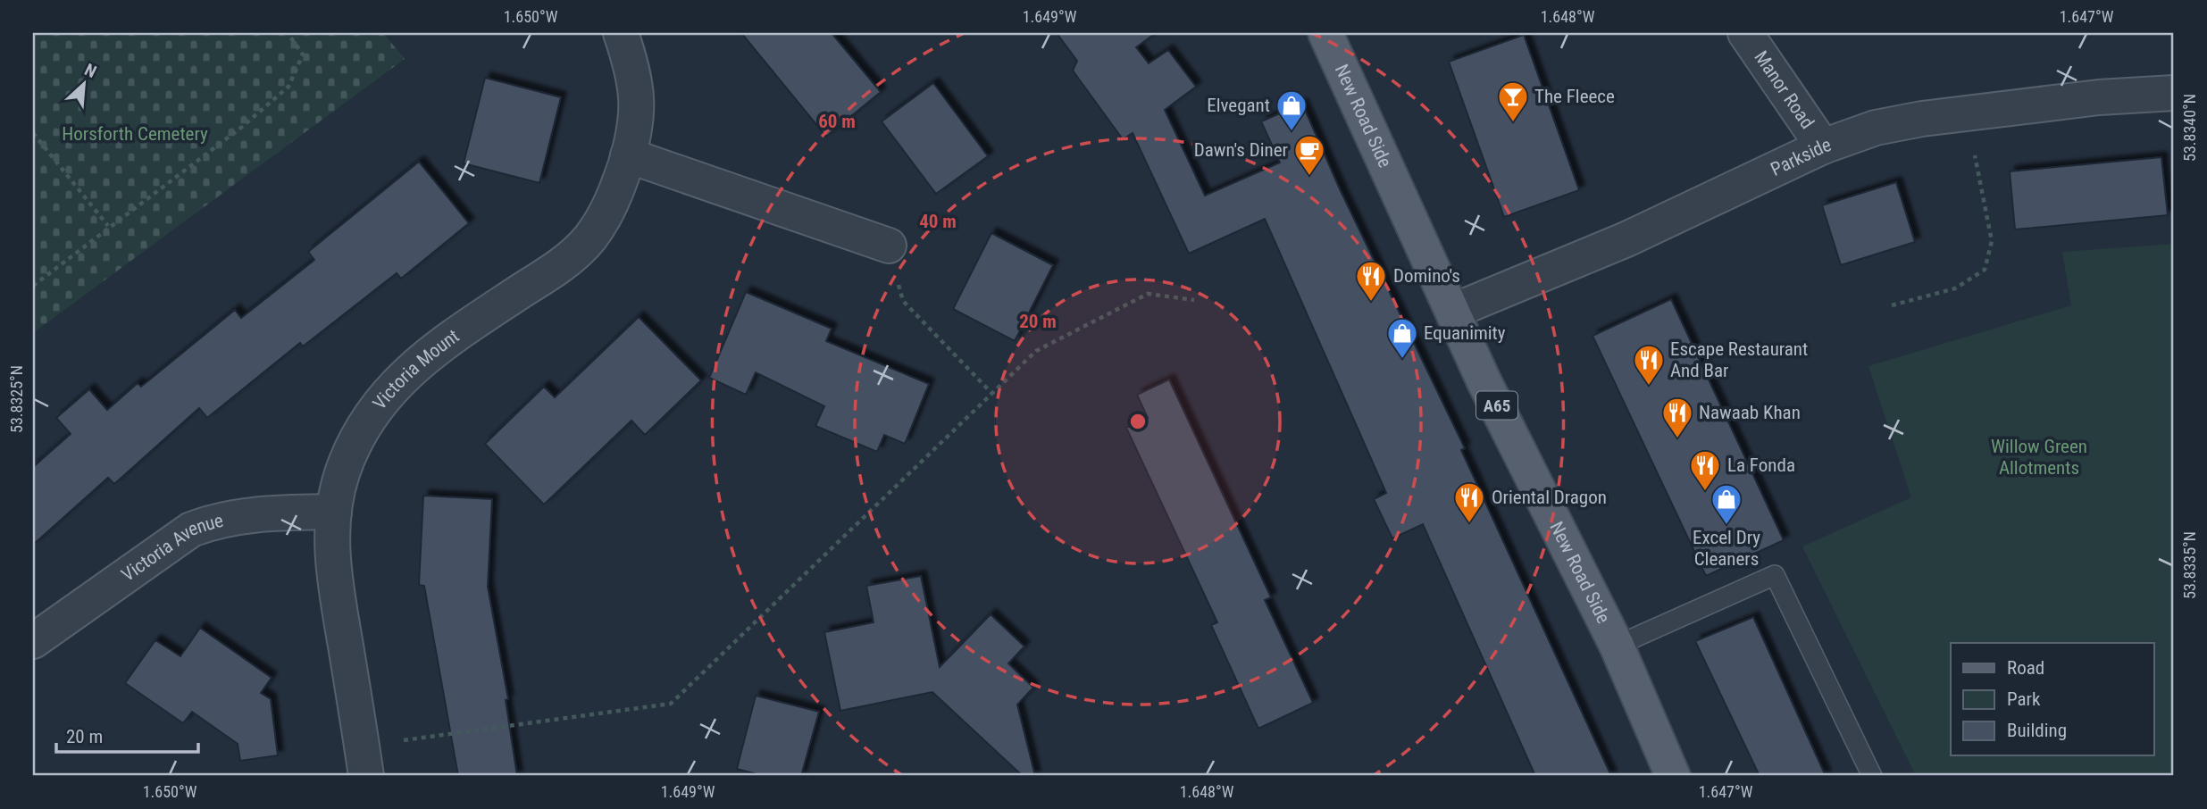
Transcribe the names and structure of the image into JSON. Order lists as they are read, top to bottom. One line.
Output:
{"streets":{"main road":["New Road Side","A65"],"street":["Manor Road","Parkside","Victoria Mount","Victoria Avenue"]},"crossings":[["Manor Road","Parkside"],["New Road Side","Parkside"],["Victoria Mount","Victoria Avenue"]],"parks":["Horsforth Cemetery","Willow Green Allotments"],"places":{"bar":["The Fleece"],"shop":["Elvegant","Equanimity","Excel Dry Cleaners"],"cafe":["Dawn's Diner"],"restaurant":["Domino's","Escape Restaurant And Bar","Nawaab Khan","La Fonda","Oriental Dragon"]},"legend":["Road","Park","Building"],"scale_bar":"20 m","north":"top right","coordinates":["1.650°W","1.649°W","1.648°W","1.647°W","53.8340°N","53.8325°N","53.8335°N"],"rings":["60 m","40 m","20 m"]}
